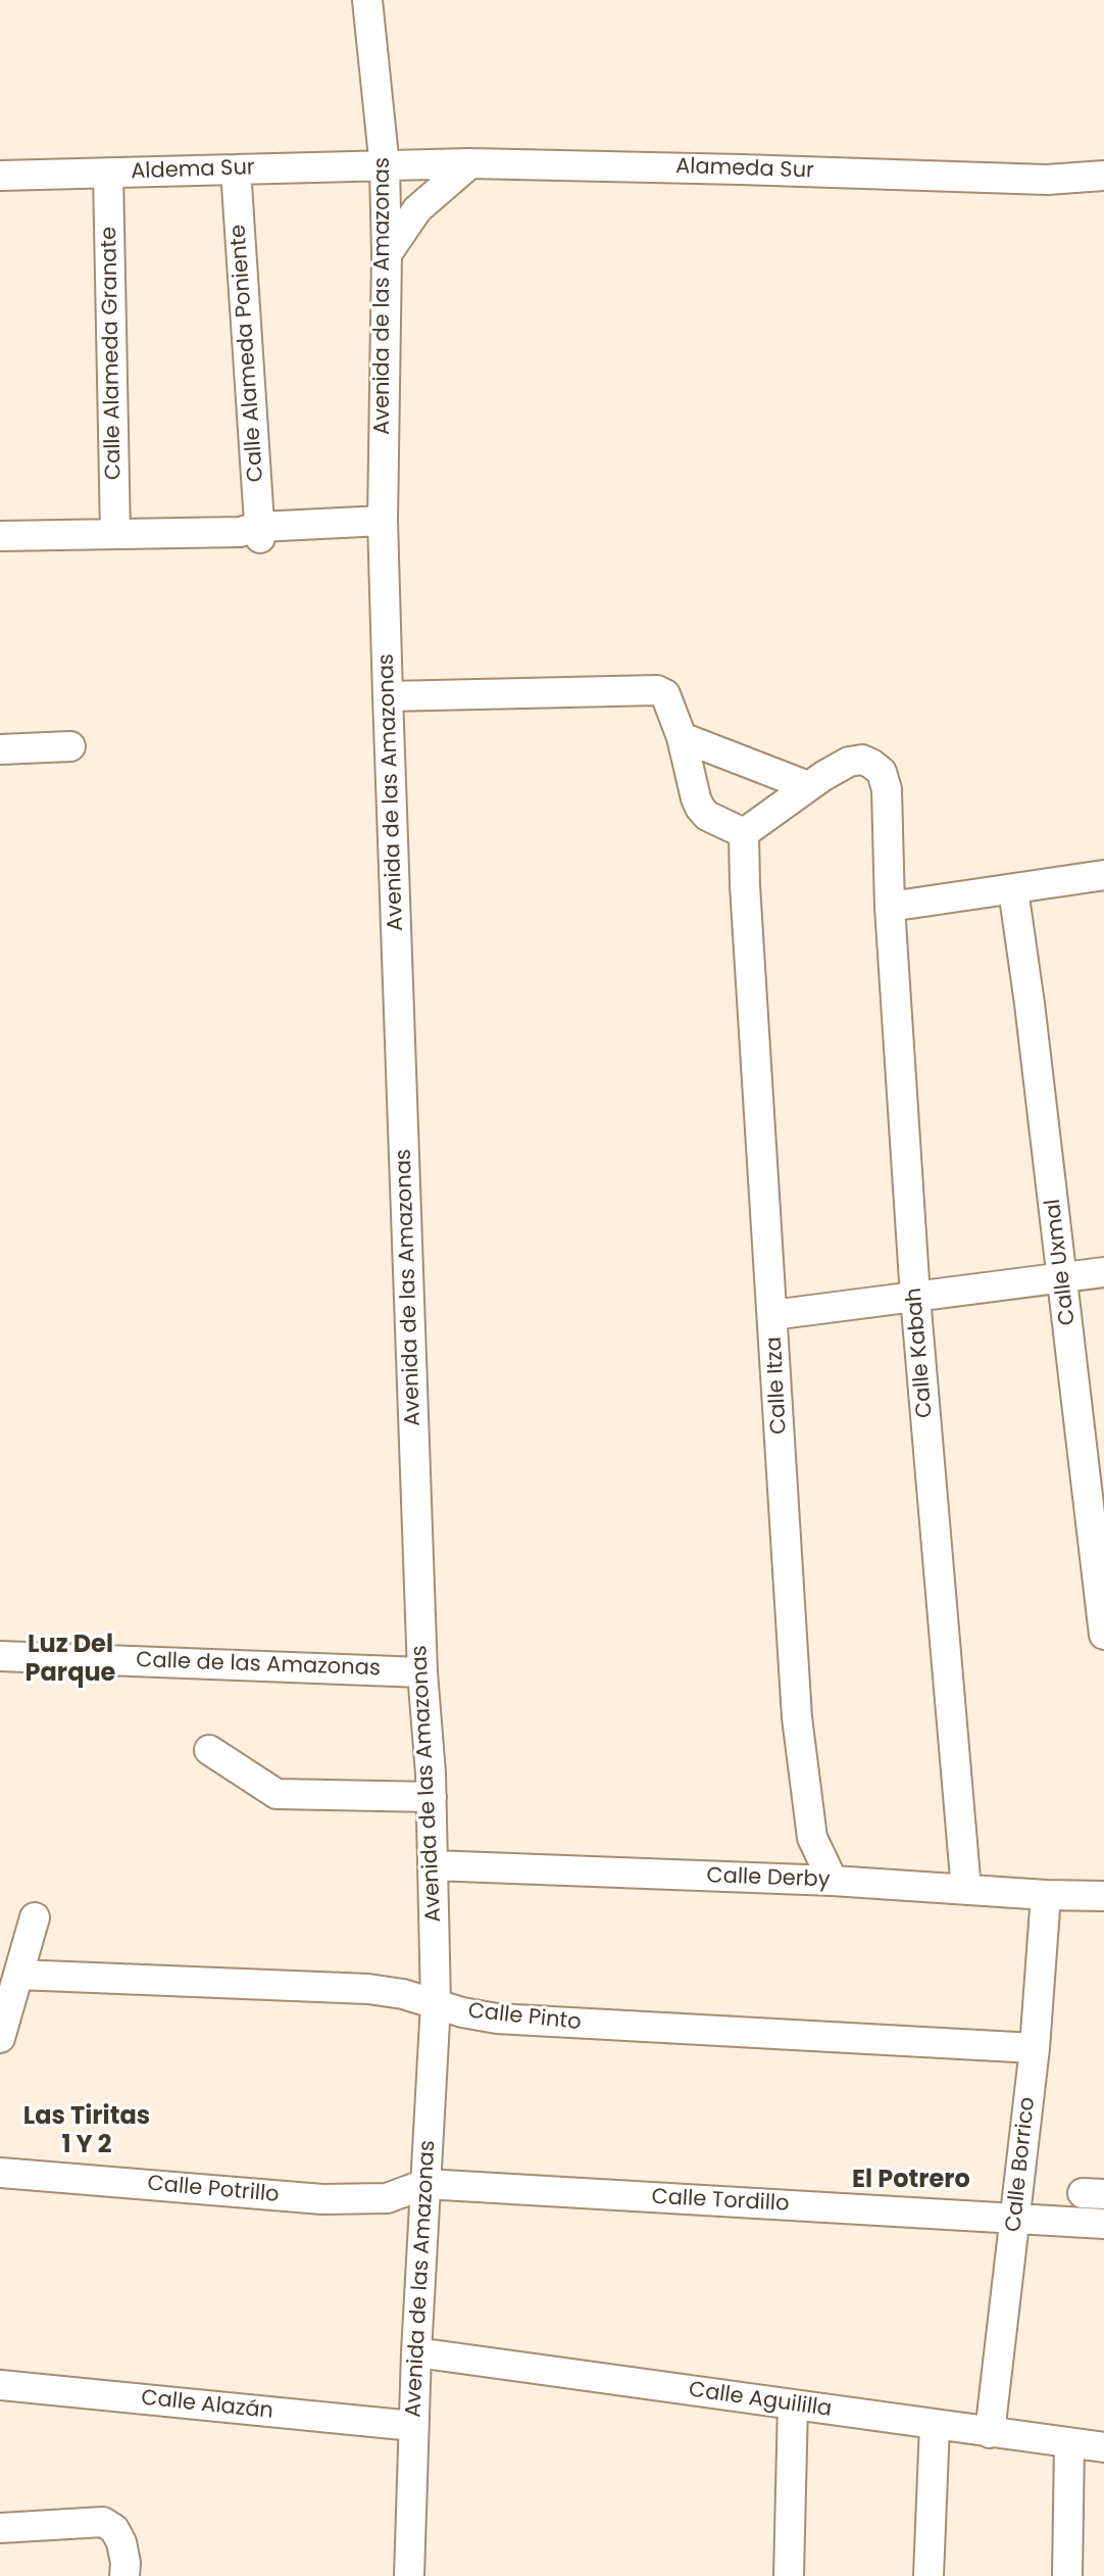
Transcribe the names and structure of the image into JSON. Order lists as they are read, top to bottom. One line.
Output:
{"streets":{"street":["Alameda Sur","Aldema Sur","Avenida de las Amazonas","Calle Alameda Granate","Calle Alameda Poniente","Calle Uxmal","Calle Kabah","Calle Itza","Calle de las Amazonas","Calle Derby","Calle Pinto","Calle Borrico","Calle Potrillo","Calle Tordillo","Calle Aguililla","Calle Alazán"]},"crossings":[["Alameda Sur","Aldema Sur"],["Alameda Sur","Avenida de las Amazonas"],["Aldema Sur","Avenida de las Amazonas"],["Aldema Sur","Calle Alameda Granate"],["Aldema Sur","Calle Alameda Poniente"],["Avenida de las Amazonas","Calle de las Amazonas"],["Avenida de las Amazonas","Calle Derby"],["Avenida de las Amazonas","Calle Pinto"],["Avenida de las Amazonas","Calle Potrillo"],["Avenida de las Amazonas","Calle Tordillo"],["Avenida de las Amazonas","Calle Aguililla"],["Avenida de las Amazonas","Calle Alazán"],["Calle Kabah","Calle Derby"],["Calle Itza","Calle Derby"],["Calle Derby","Calle Borrico"],["Calle Pinto","Calle Borrico"],["Calle Borrico","Calle Tordillo"],["Calle Borrico","Calle Aguililla"],["Calle Potrillo","Calle Tordillo"]],"districts":["Luz Del Parque","Las Tiritas 1 Y 2","El Potrero"]}
